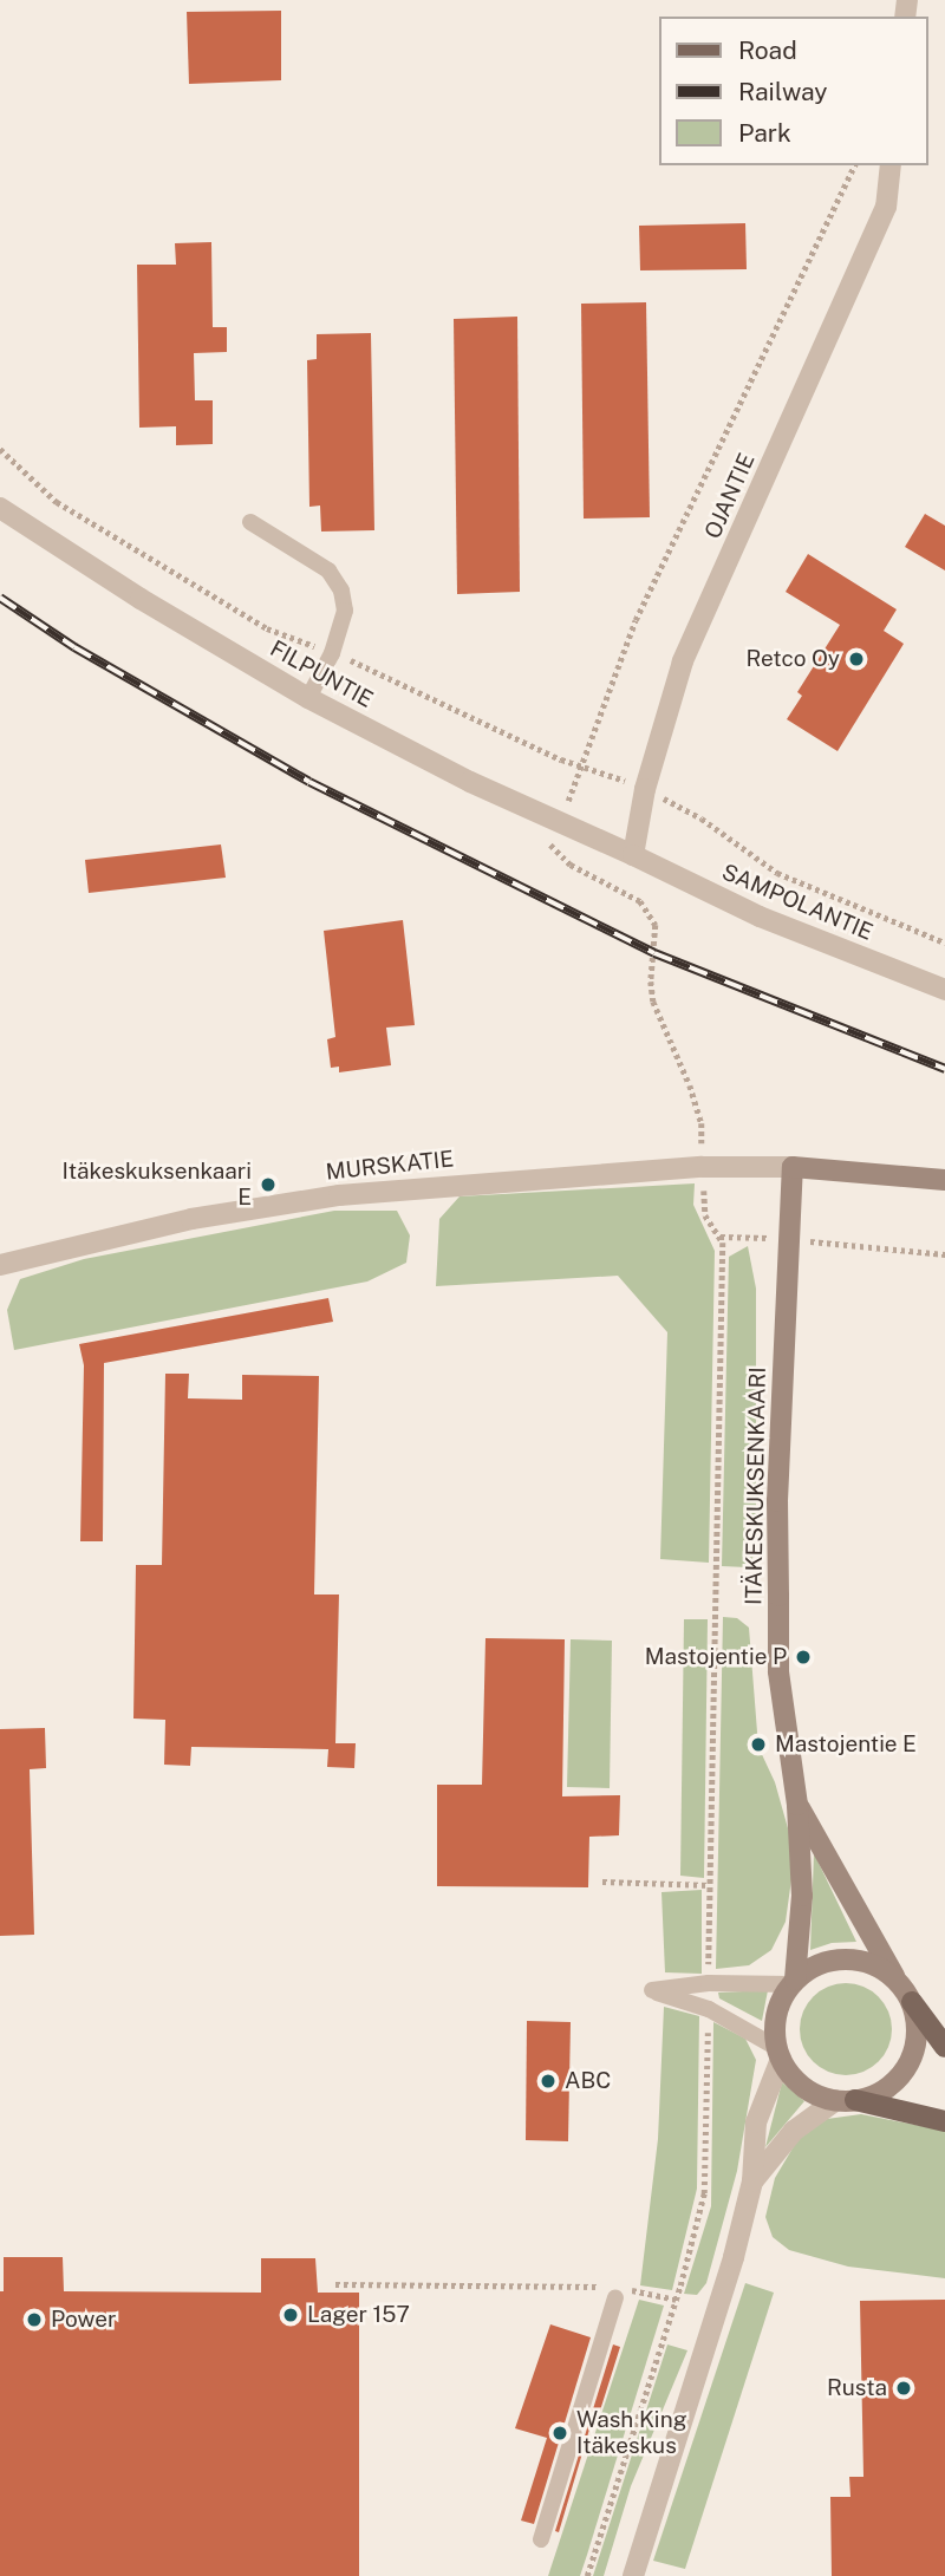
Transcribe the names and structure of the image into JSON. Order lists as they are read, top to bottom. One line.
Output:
{"streets":{"main road":["ITÄKESKUKSENKAARI"],"street":["OJANTIE","FILPUNTIE","SAMPOLANTIE","MURSKATIE"]},"crossings":[["OJANTIE","FILPUNTIE"],["OJANTIE","SAMPOLANTIE"],["FILPUNTIE","SAMPOLANTIE"],["MURSKATIE","ITÄKESKUKSENKAARI"]],"places":["Retco Oy","Itäkeskuksenkaari E","Mastojentie P","Mastojentie E","ABC","Lager 157","Power","Rusta","Wash King Itäkeskus"],"legend":["Road","Railway","Park"]}
